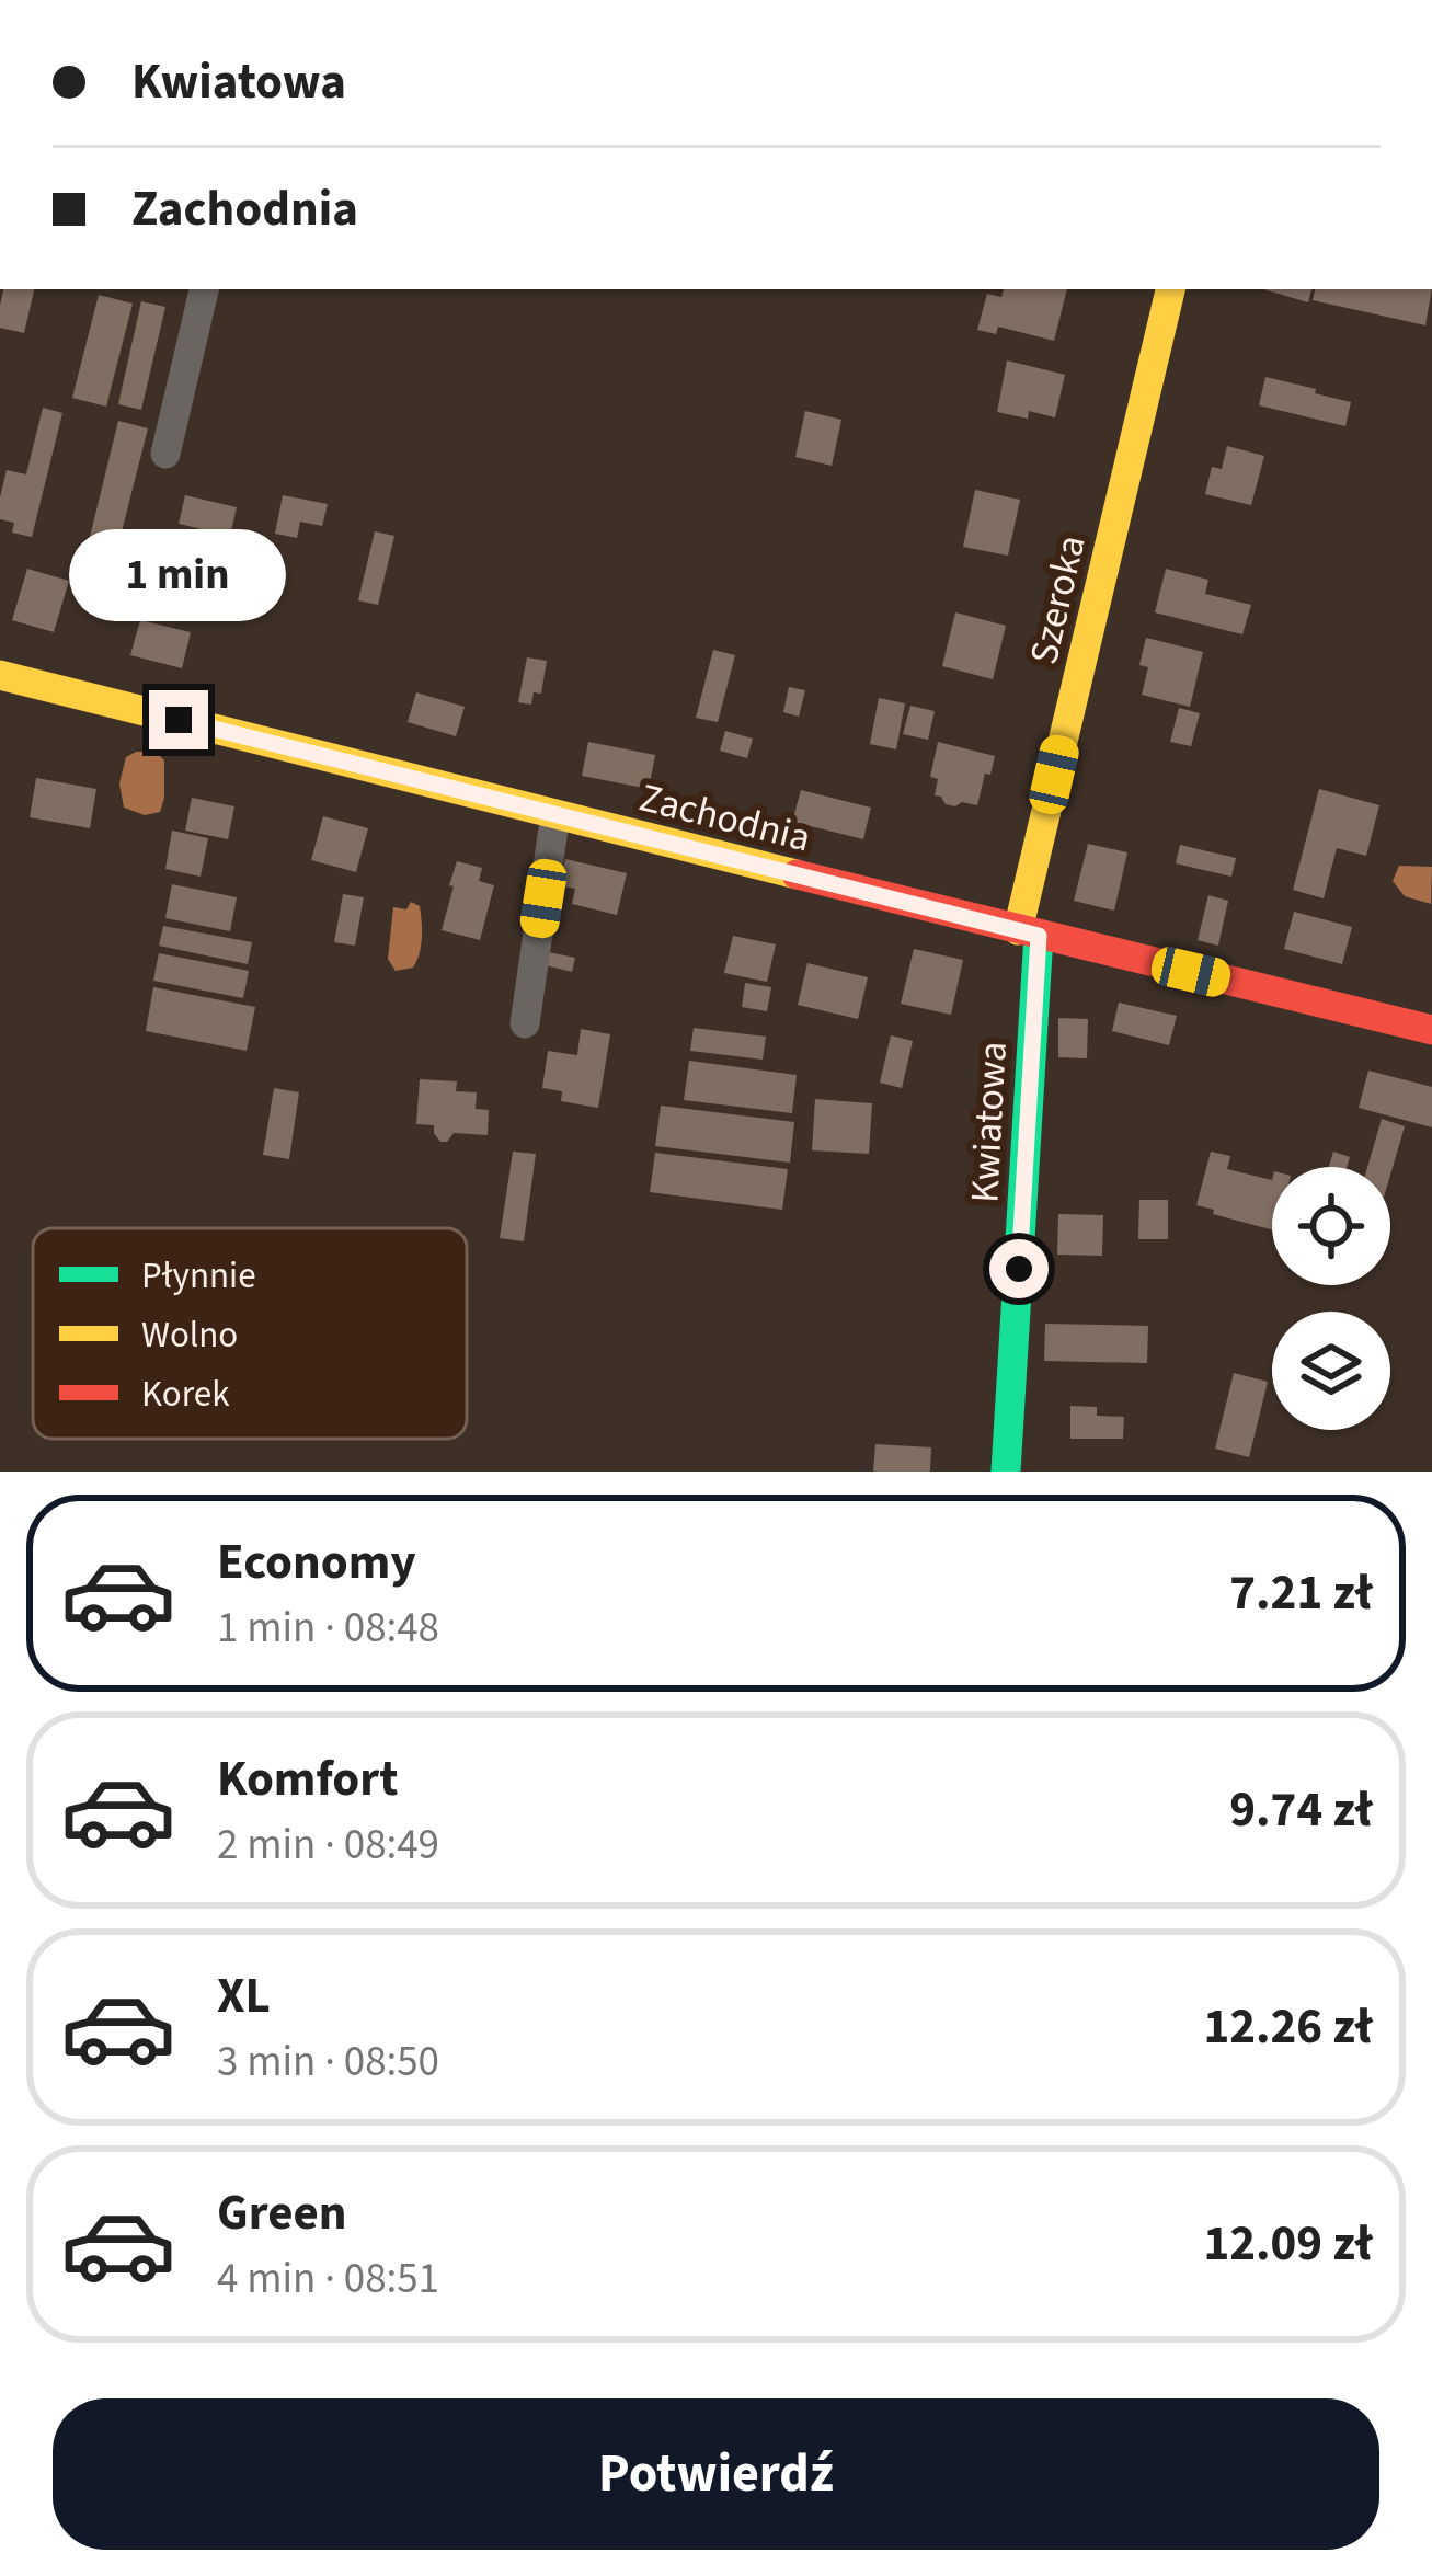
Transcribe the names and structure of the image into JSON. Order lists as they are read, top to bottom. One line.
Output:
{"streets":{"street":["Szeroka","Zachodnia","Kwiatowa"]},"crossings":[["Szeroka","Zachodnia"],["Szeroka","Kwiatowa"],["Zachodnia","Kwiatowa"]],"legend":["Płynnie","Wolno","Korek"],"page":{"banner":["Kwiatowa","Zachodnia"],"bubble":"1 min","list":[{"name":"Economy","note":"1 min · 08:48","value":"7.21 zł"},{"name":"Komfort","note":"2 min · 08:49","value":"9.74 zł"},{"name":"XL","note":"3 min · 08:50","value":"12.26 zł"},{"name":"Green","note":"4 min · 08:51","value":"12.09 zł"}],"buttons":"Potwierdź"}}
